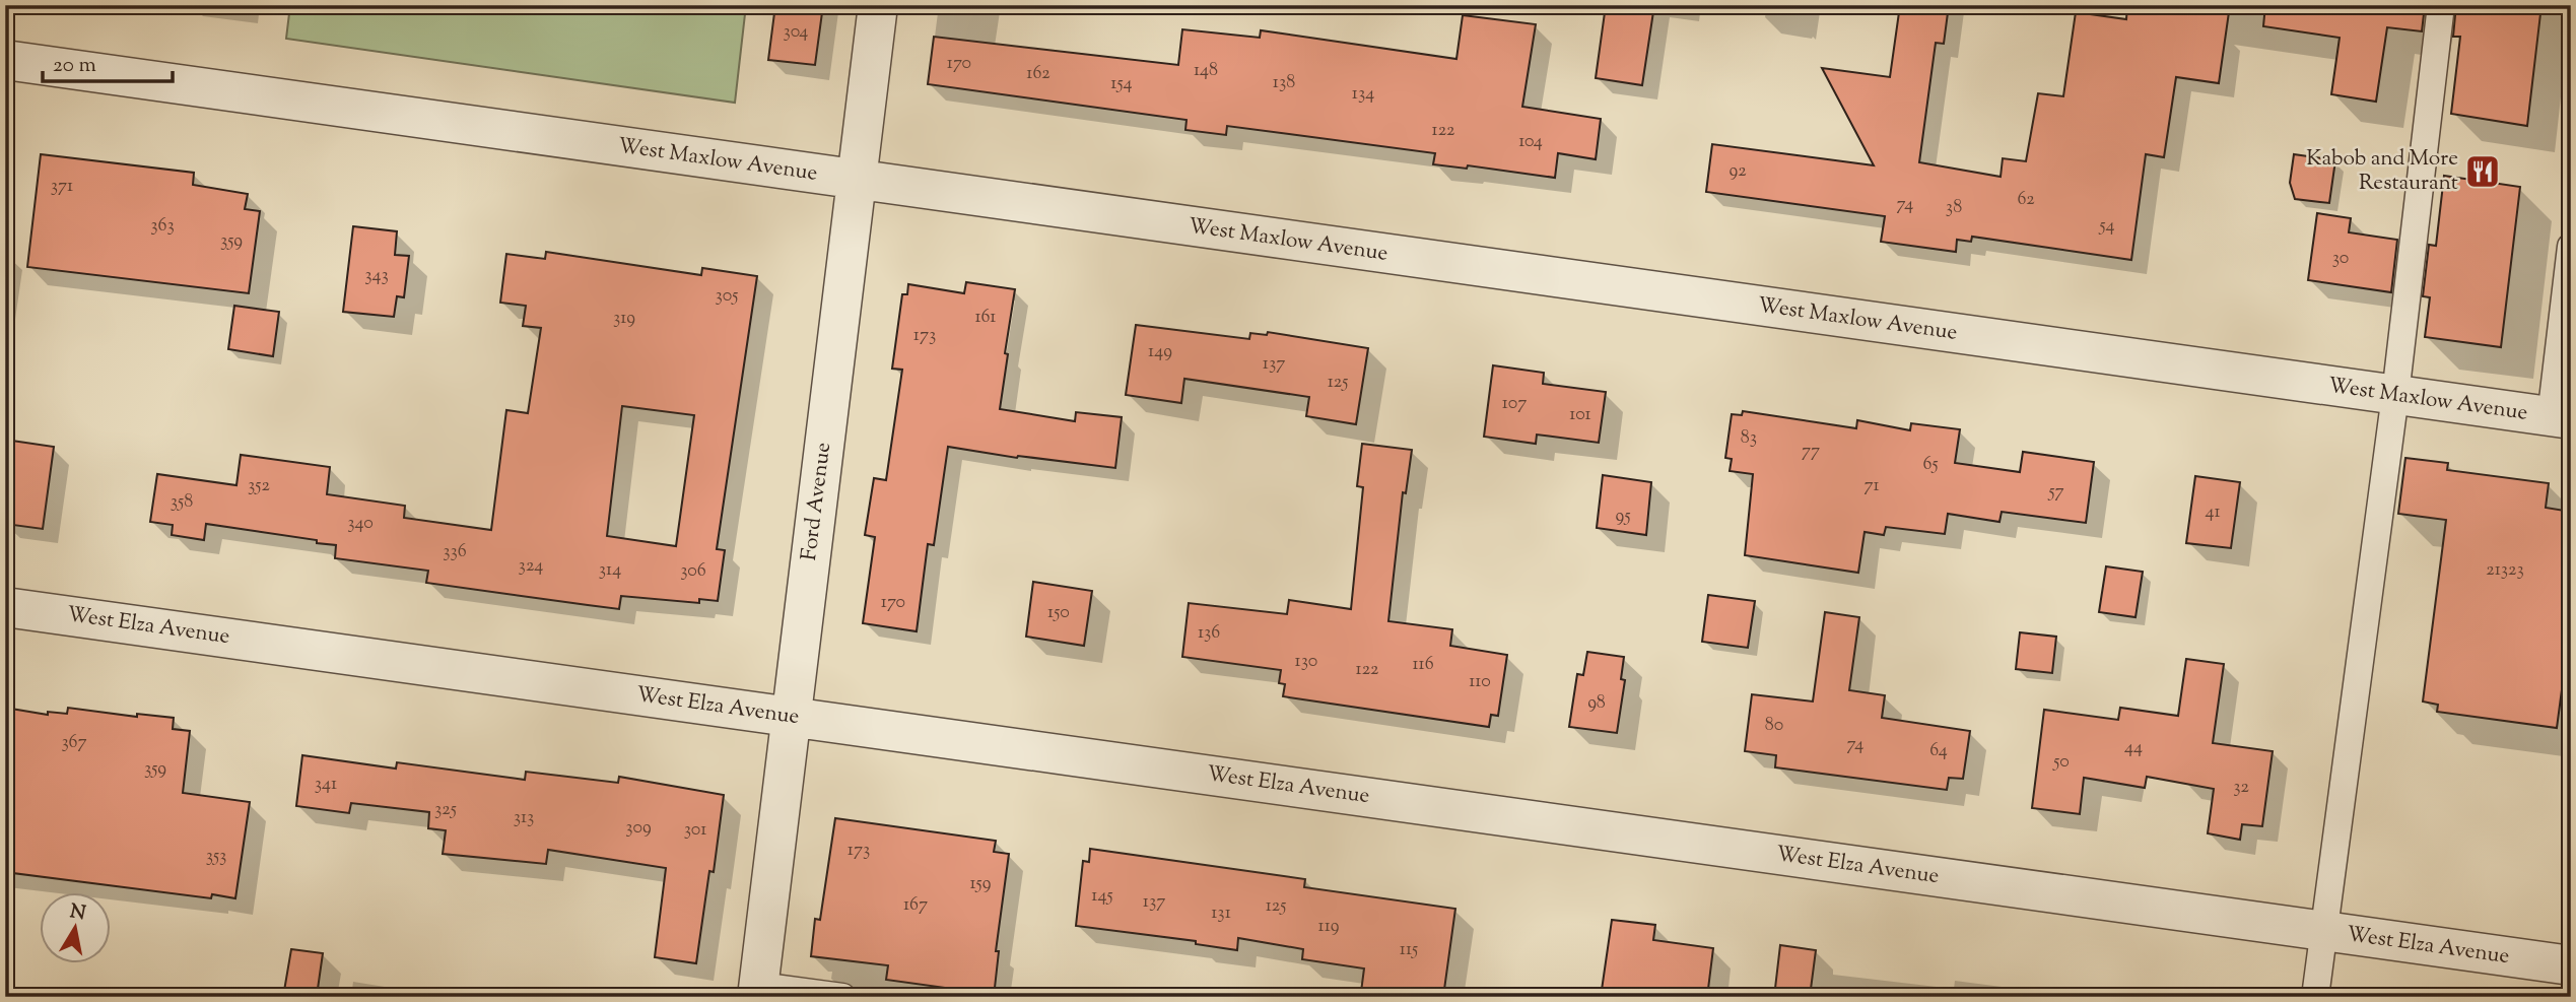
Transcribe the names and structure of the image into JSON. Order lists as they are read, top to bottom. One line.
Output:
{"streets":{"street":["West Maxlow Avenue","Ford Avenue","West Elza Avenue"]},"crossings":[["West Maxlow Avenue","Ford Avenue"],["Ford Avenue","West Elza Avenue"]],"places":{"restaurant":["Kabob and More Restaurant"]},"house_numbers":["304","170","148","162","138","154","134","122","104","92","371","62","74","38","363","54","359","30","343","305","161","319","173","149","137","125","107","101","83","77","65","352","71","57","358","41","95","340","336","324","314","21323","306","170","150","136","130","116","122","110","98","80","367","74","44","64","50","359","341","32","325","313","309","301","173","353","159","145","137","167","125","131","119","115"],"scale_bar":"20 m","north":"top"}
